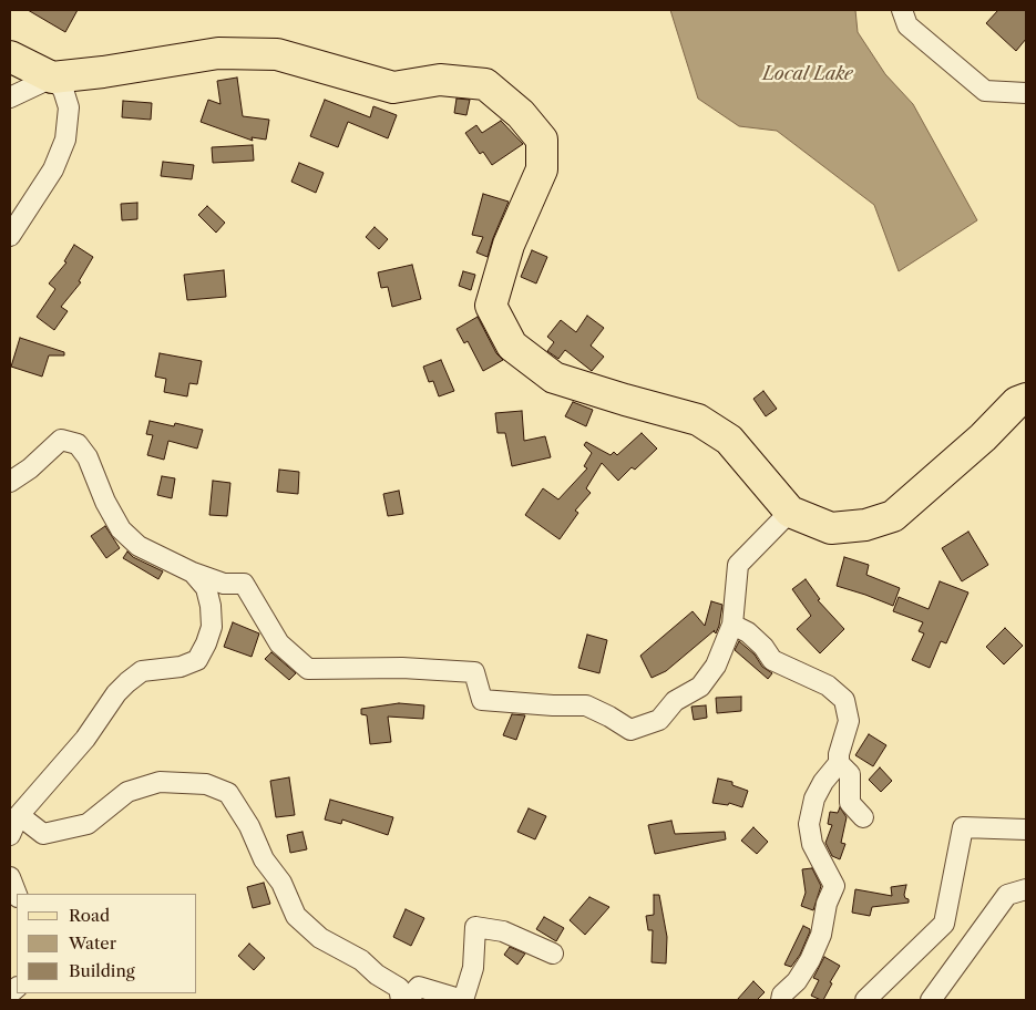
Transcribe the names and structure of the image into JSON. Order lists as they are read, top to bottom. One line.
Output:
{"water":["Local Lake"],"legend":["Road","Water","Building"]}
